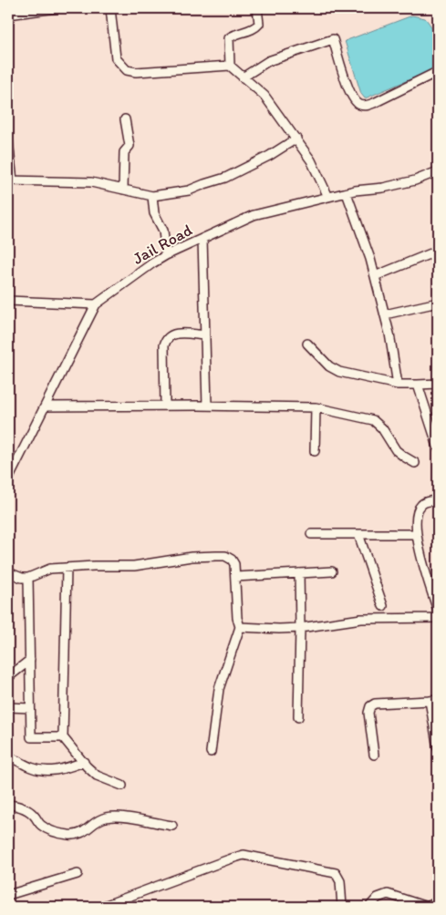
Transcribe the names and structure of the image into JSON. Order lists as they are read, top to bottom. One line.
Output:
{"streets":{"street":["Jail Road"]}}
